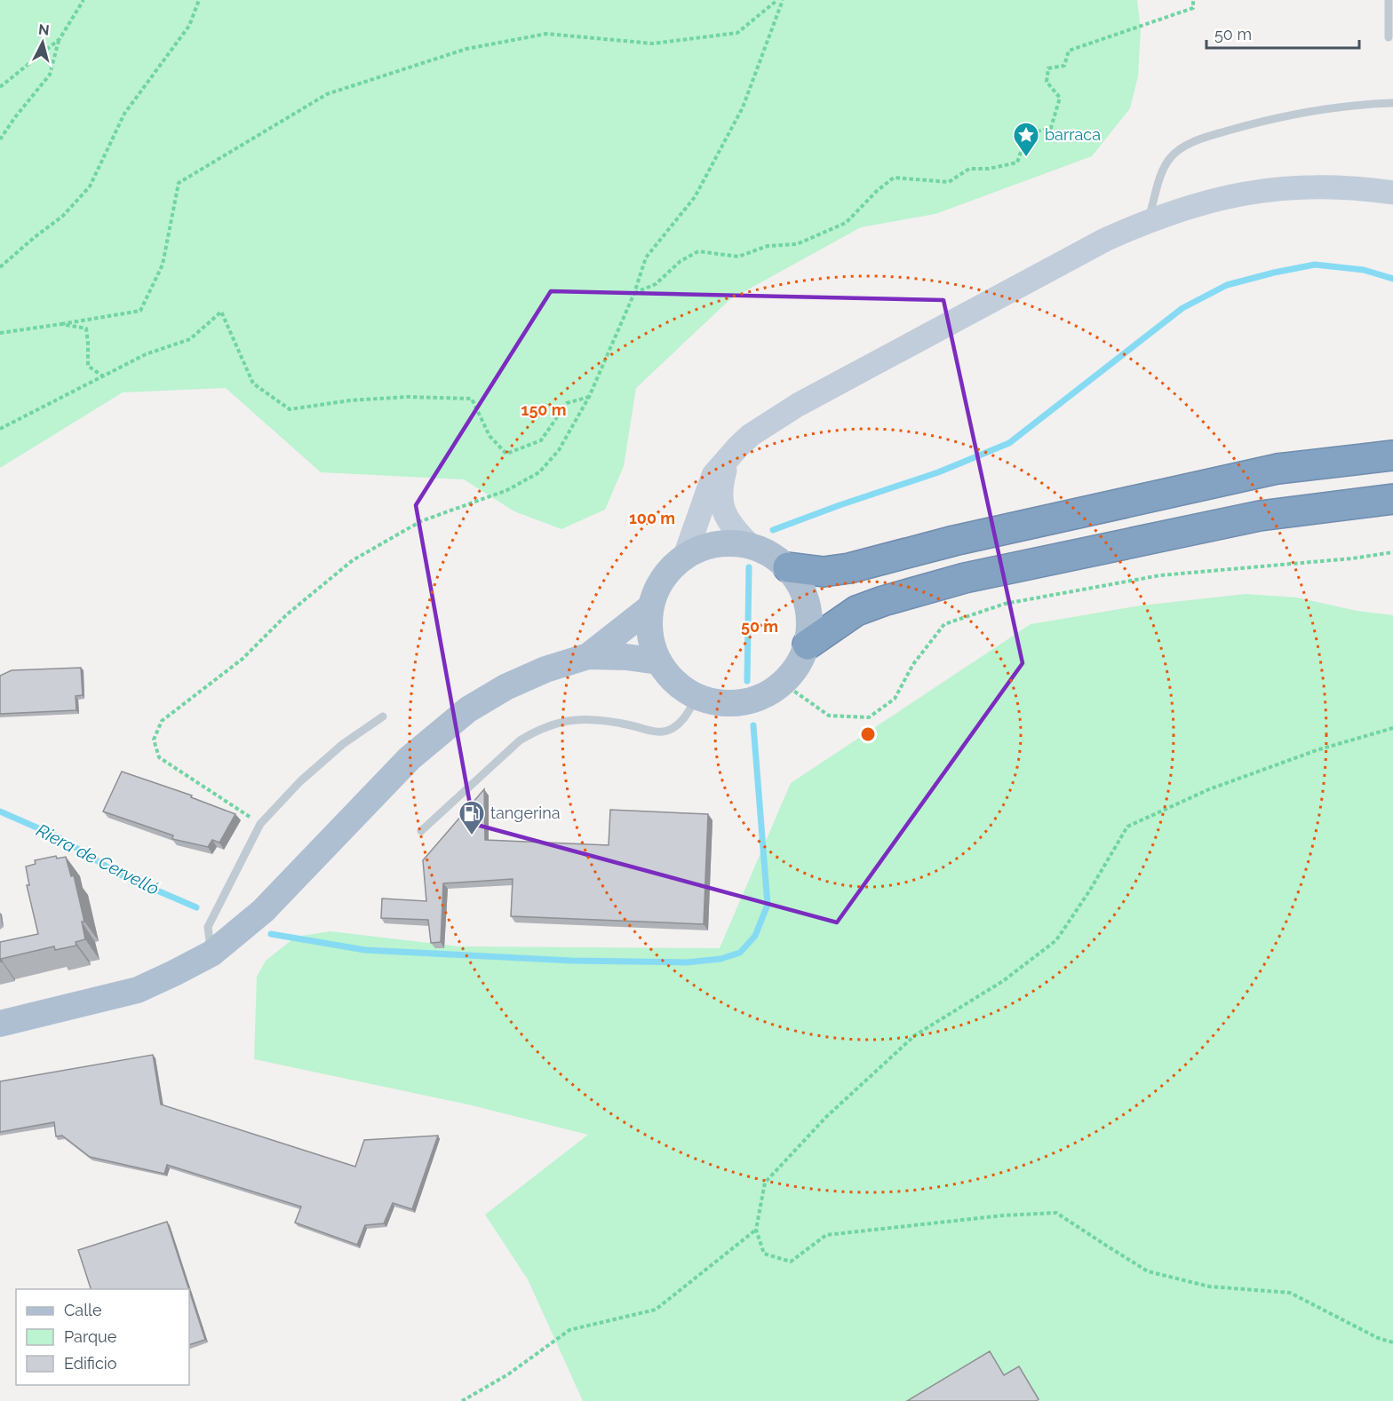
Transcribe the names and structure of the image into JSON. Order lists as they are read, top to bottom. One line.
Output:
{"water":["Riera de Cervelló"],"places":{"place":["barraca"],"fuel station":["tangerina"]},"legend":["Calle","Parque","Edificio"],"scale_bar":"50 m","north":"top","rings":["150 m","100 m","50 m"]}
